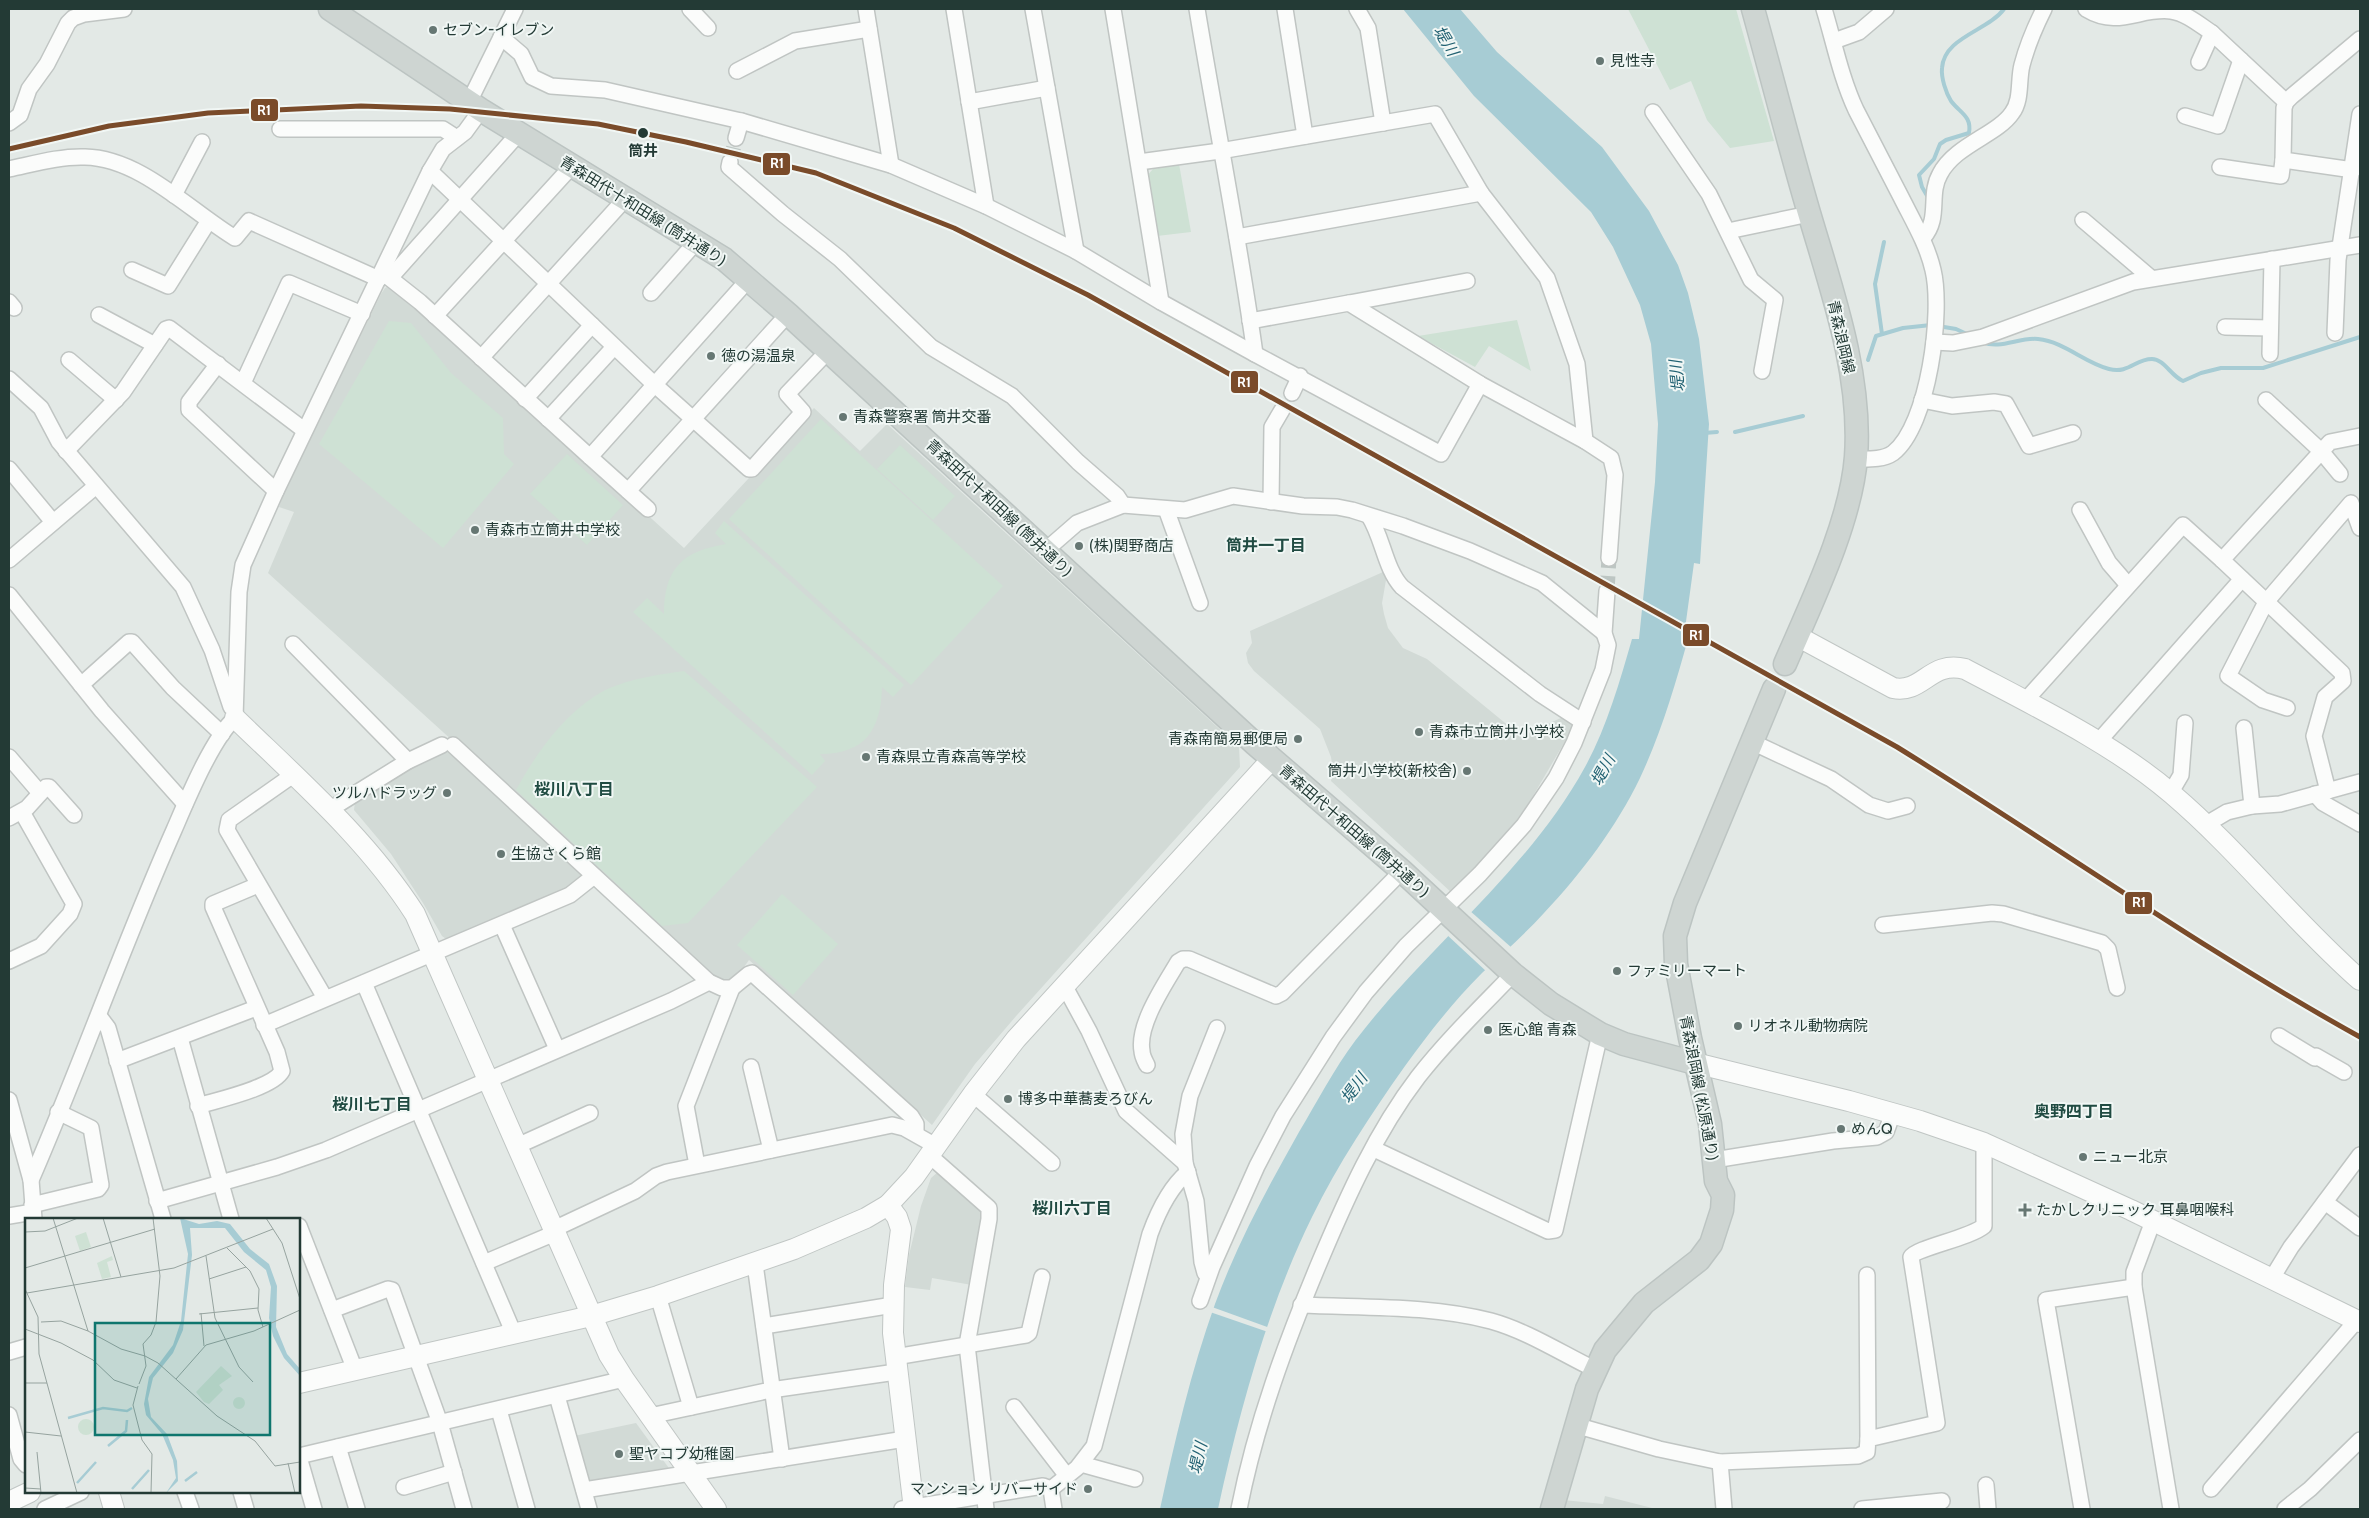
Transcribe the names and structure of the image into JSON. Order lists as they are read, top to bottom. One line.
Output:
{"streets":{"main road":["青森田代十和田線 (筒井通り)","青森浪岡線","青森浪岡線 (松原通り)"]},"crossings":[["青森田代十和田線 (筒井通り)","青森浪岡線 (松原通り)"]],"districts":["筒井一丁目","桜川八丁目","桜川七丁目","奥野四丁目","桜川六丁目"],"water":["堤川"],"places":{"other":["セブン-イレブン","見性寺","筒井","徳の湯温泉","青森警察署 筒井交番","青森市立筒井中学校","(株)関野商店","青森市立筒井小学校","青森南簡易郵便局","青森県立青森高等学校","筒井小学校(新校舎)","ツルハドラッグ","生協さくら館","ファミリーマート","リオネル動物病院","医心館 青森","博多中華蕎麦ろびん","めんQ","ニュー北京","聖ヤコブ幼稚園","マンション リバーサイド"],"health":["たかしクリニック 耳鼻咽喉科"]},"lines":["transit line R1"]}
